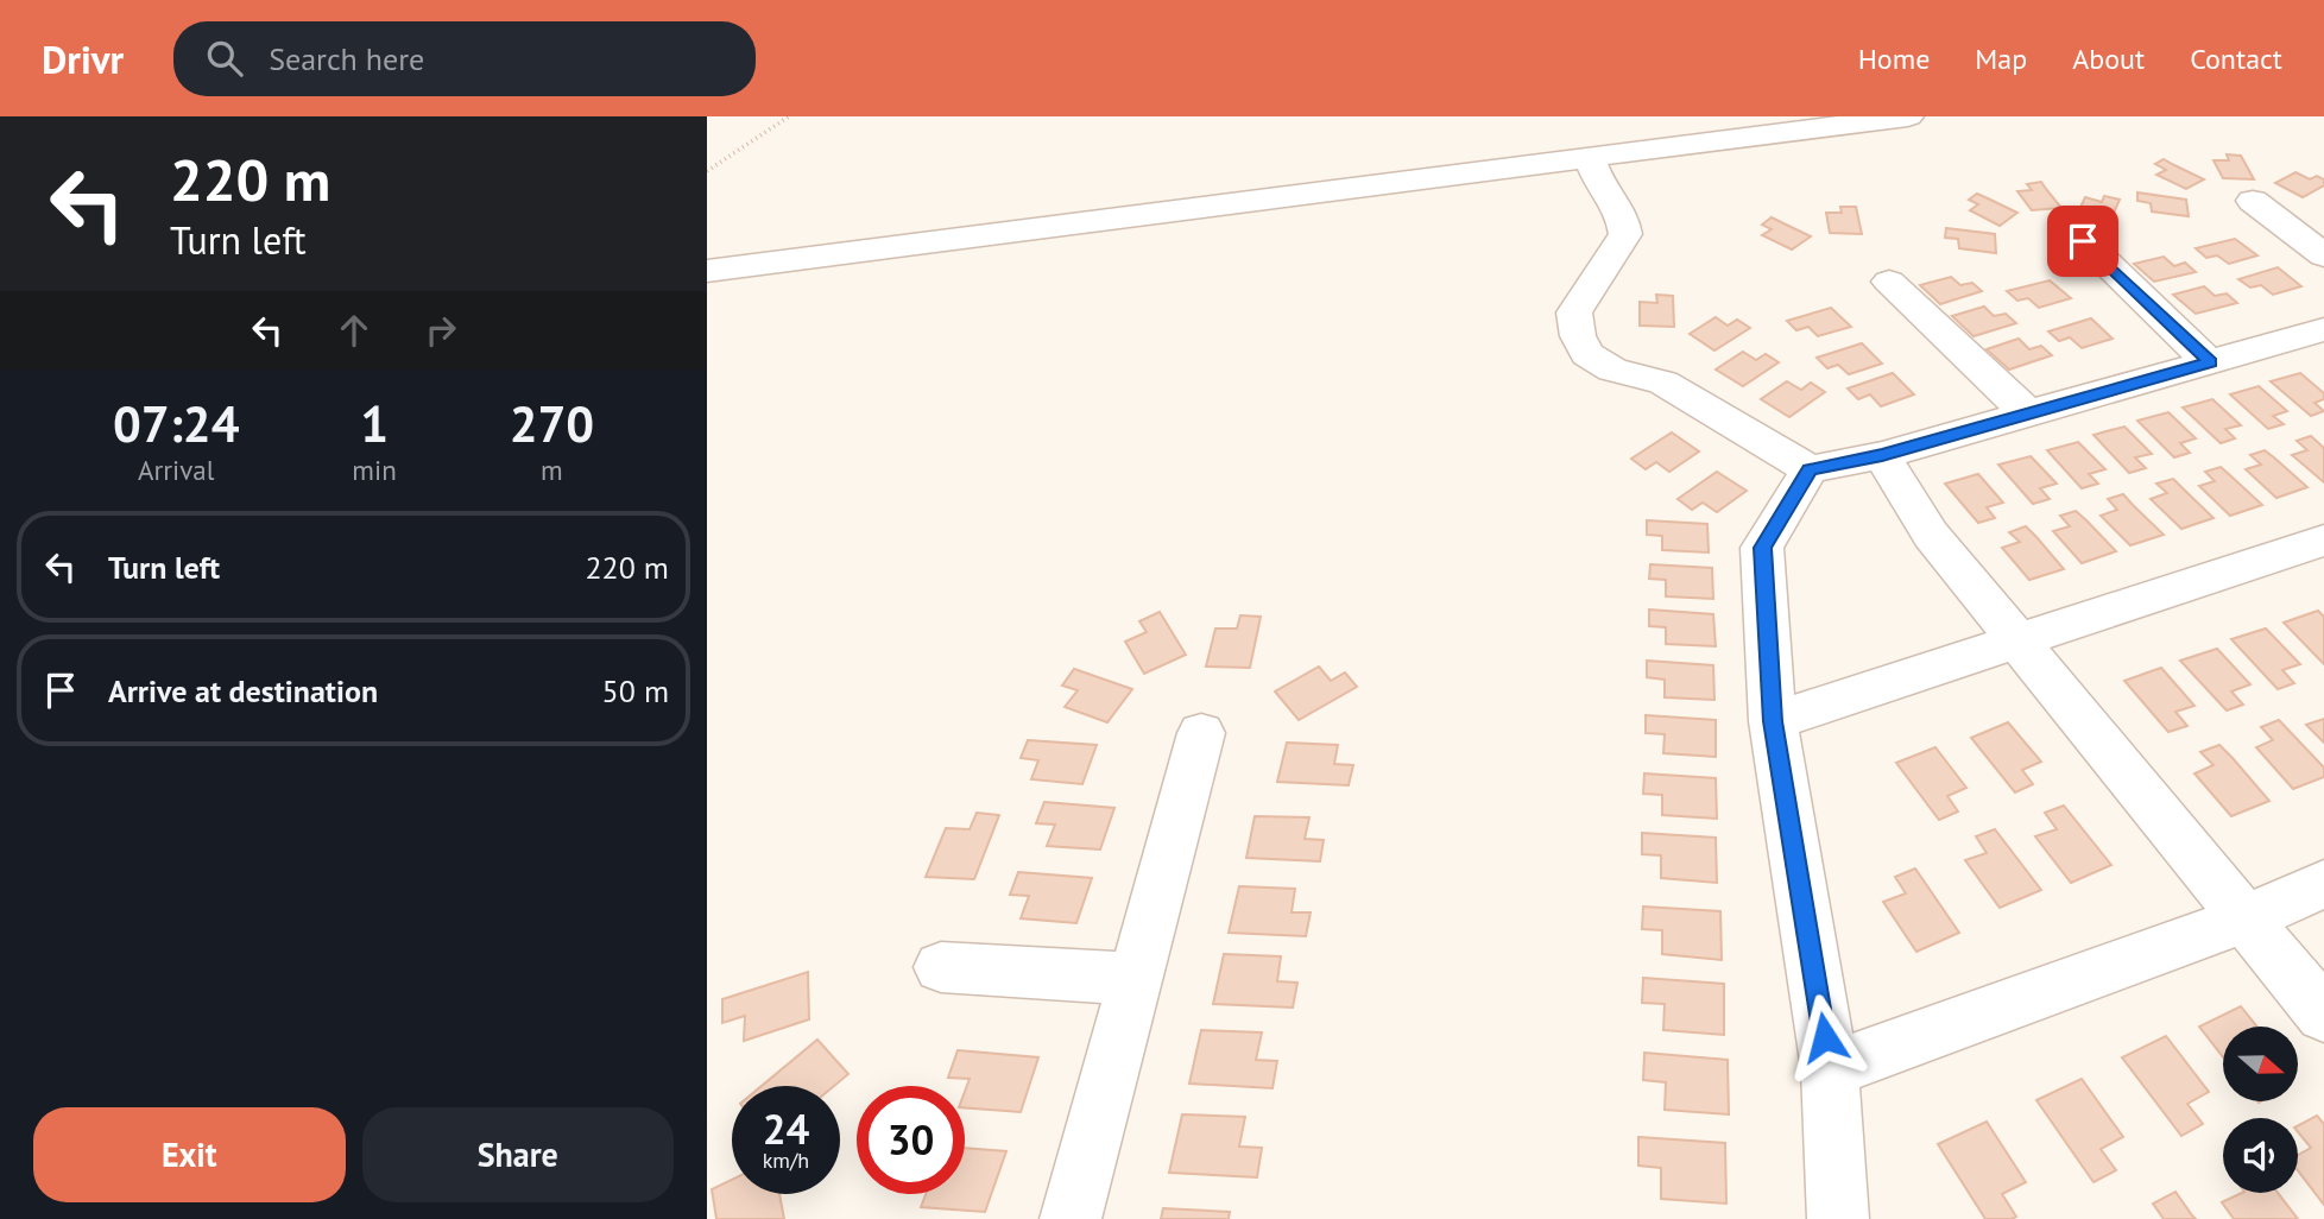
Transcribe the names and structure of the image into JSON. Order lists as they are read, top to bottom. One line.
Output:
{"north":"right","page":{"header":"Drivr","search":"Search here","nav":["Home","Map","About","Contact"],"turn":["220 m","Turn left"],"eta":["07:24","Arrival","1","min","270","m"],"list":[{"name":"Turn left","value":"220 m"},{"name":"Arrive at destination","value":"50 m"}],"speed":"24 km/h","limit":"30","buttons":["Exit","Share"]}}
